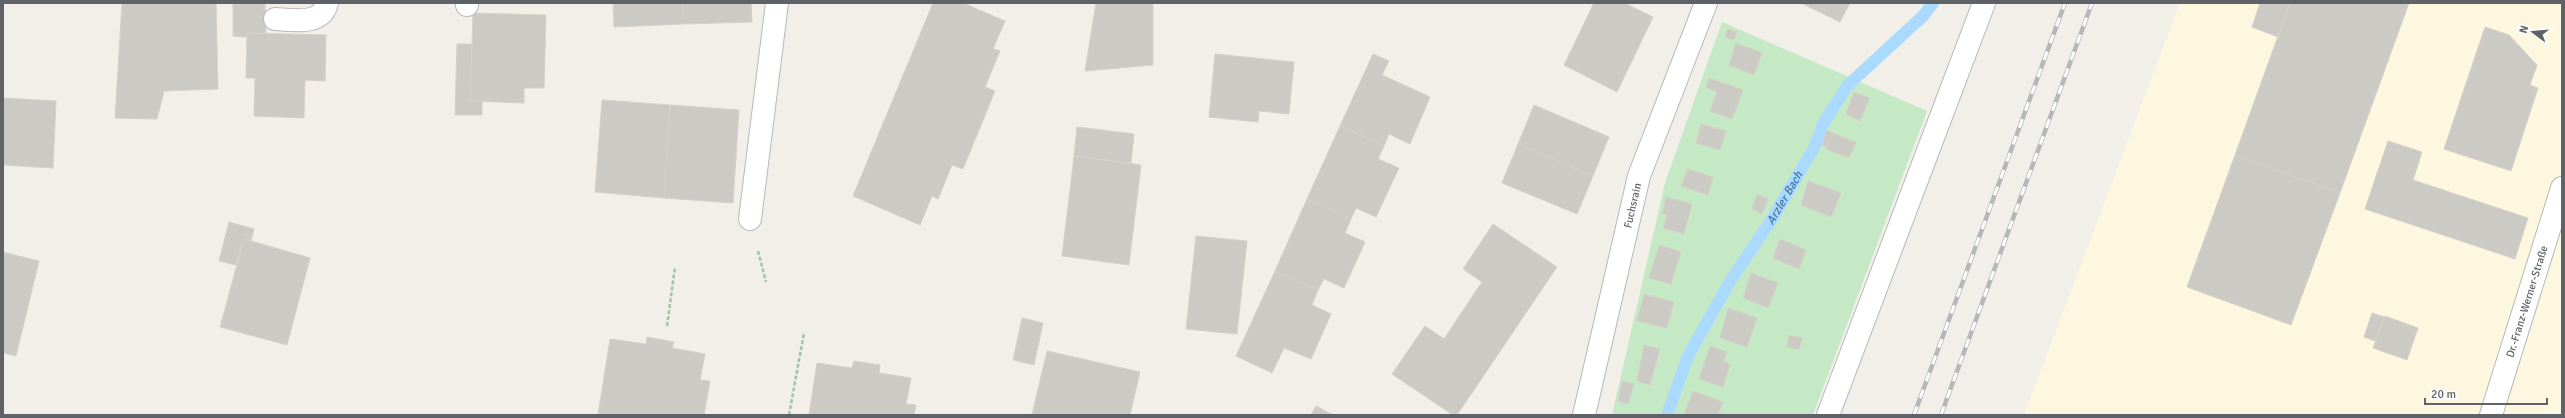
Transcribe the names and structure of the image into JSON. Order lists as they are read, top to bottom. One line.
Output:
{"streets":{"street":["Fuchsrain","Dr.-Franz-Werner-Straße"]},"water":["Arzler Bach"],"scale_bar":"20 m","north":"left"}
